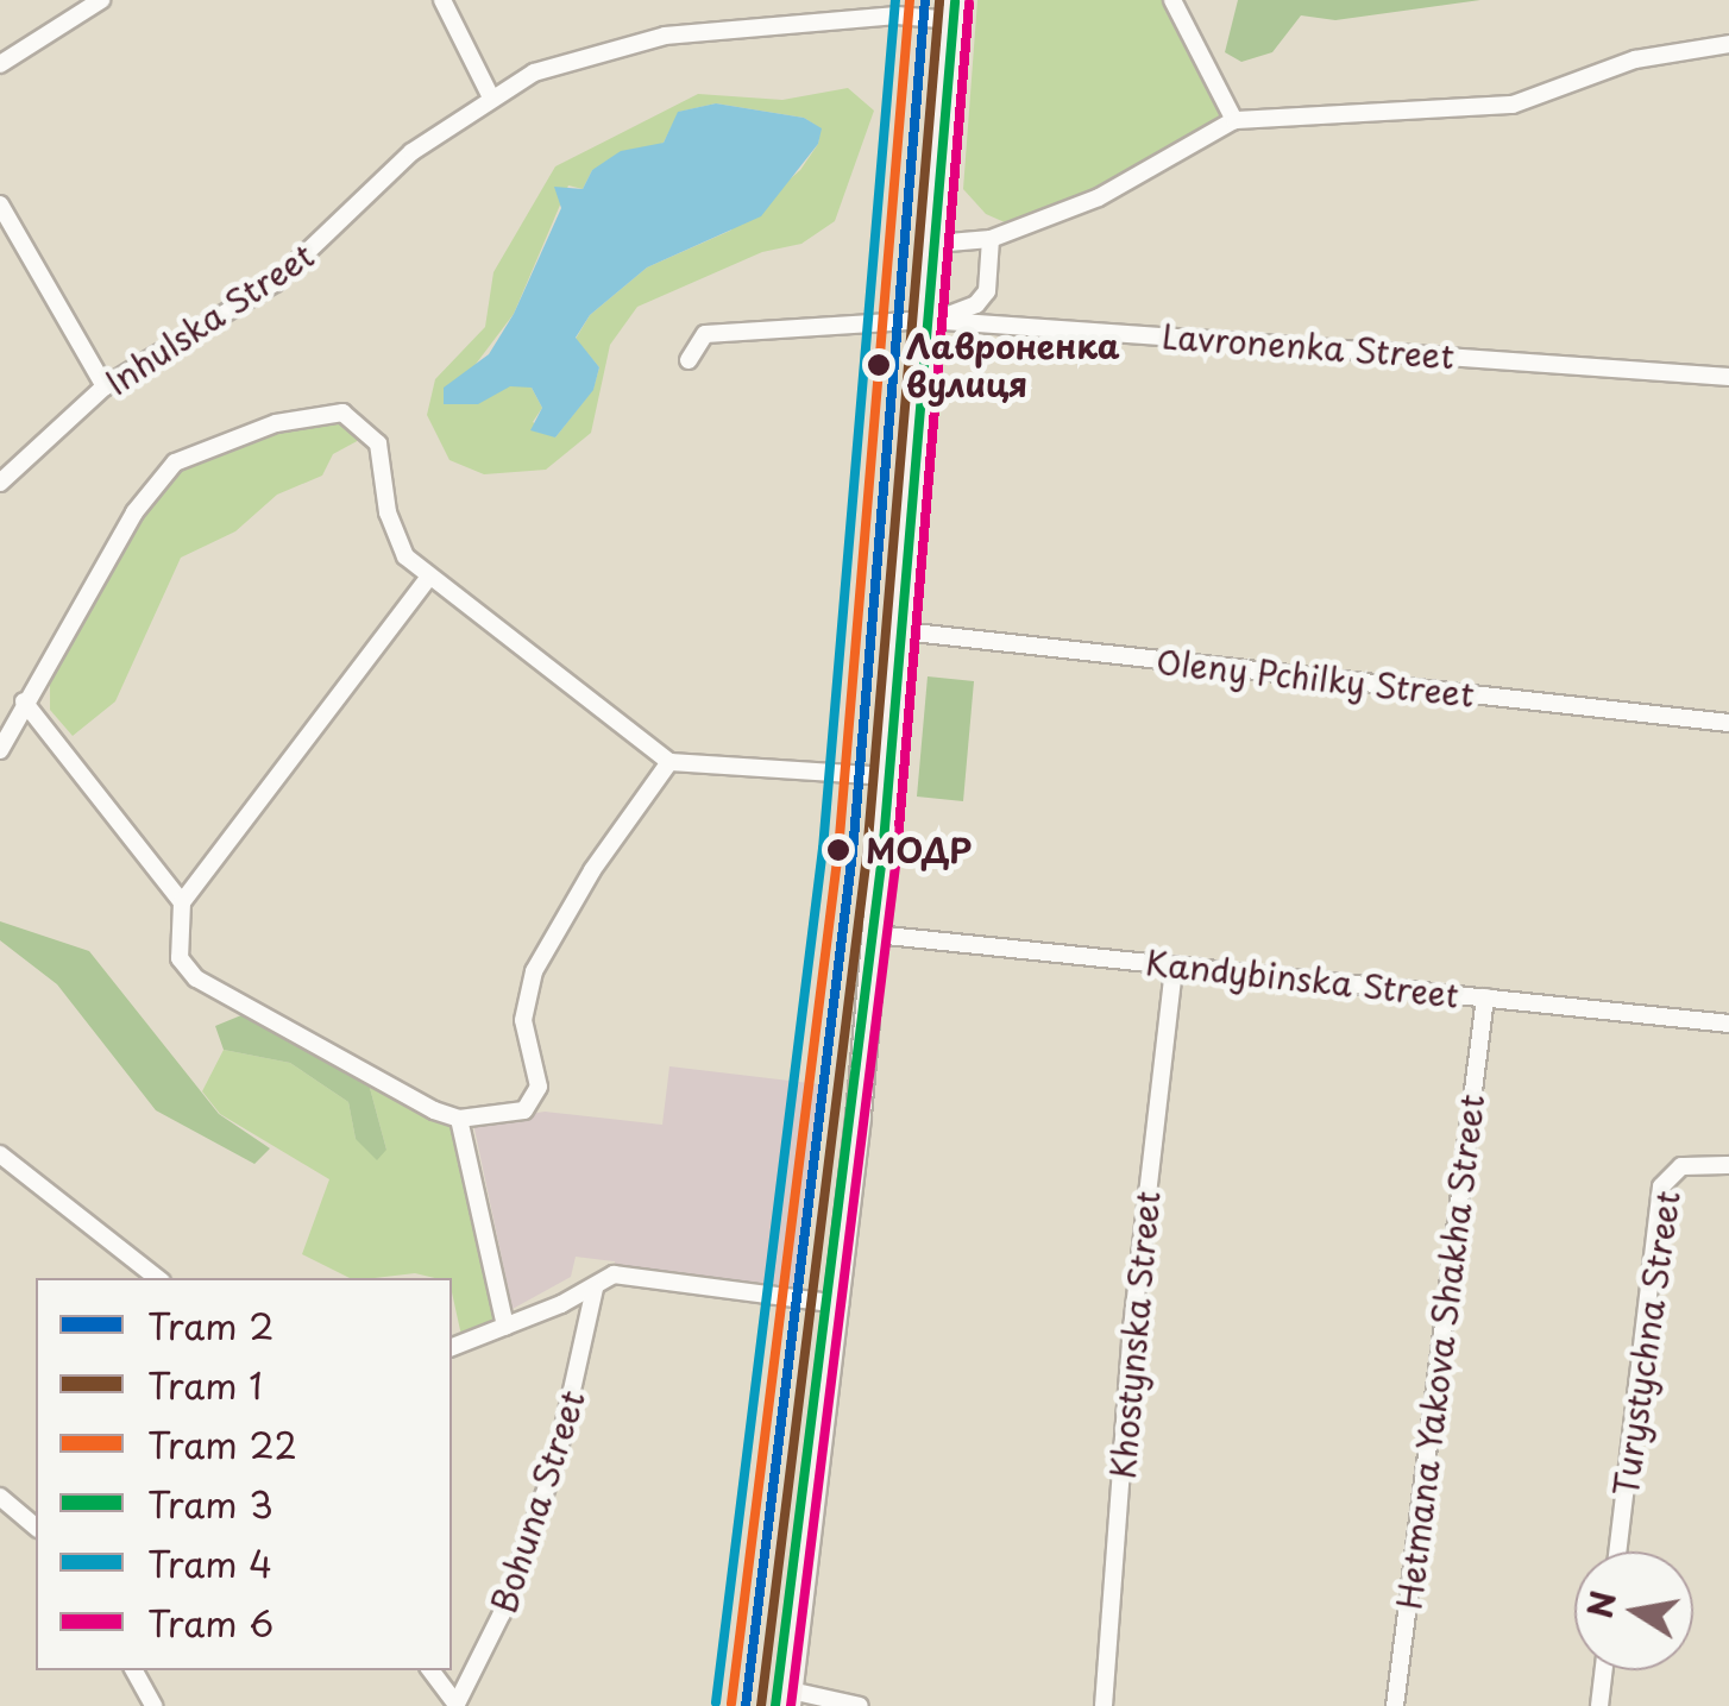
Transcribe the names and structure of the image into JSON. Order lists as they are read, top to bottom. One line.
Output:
{"streets":{"street":["Inhulska Street","Lavronenka Street","Oleny Pchilky Street","Kandybinska Street","Khostynska Street","Turystychna Street","Hetmana Yakova Shakha Street","Bohuna Street"]},"crossings":[["Kandybinska Street","Khostynska Street"],["Kandybinska Street","Hetmana Yakova Shakha Street"]],"places":["Лавроненка вулиця","МОДР"],"lines":["tram line 2","tram line 22","tram line 4","tram line 1","tram line 3","tram line 6"],"legend":["Tram 2","Tram 1","Tram 22","Tram 3","Tram 4","Tram 6"],"north":"left"}
